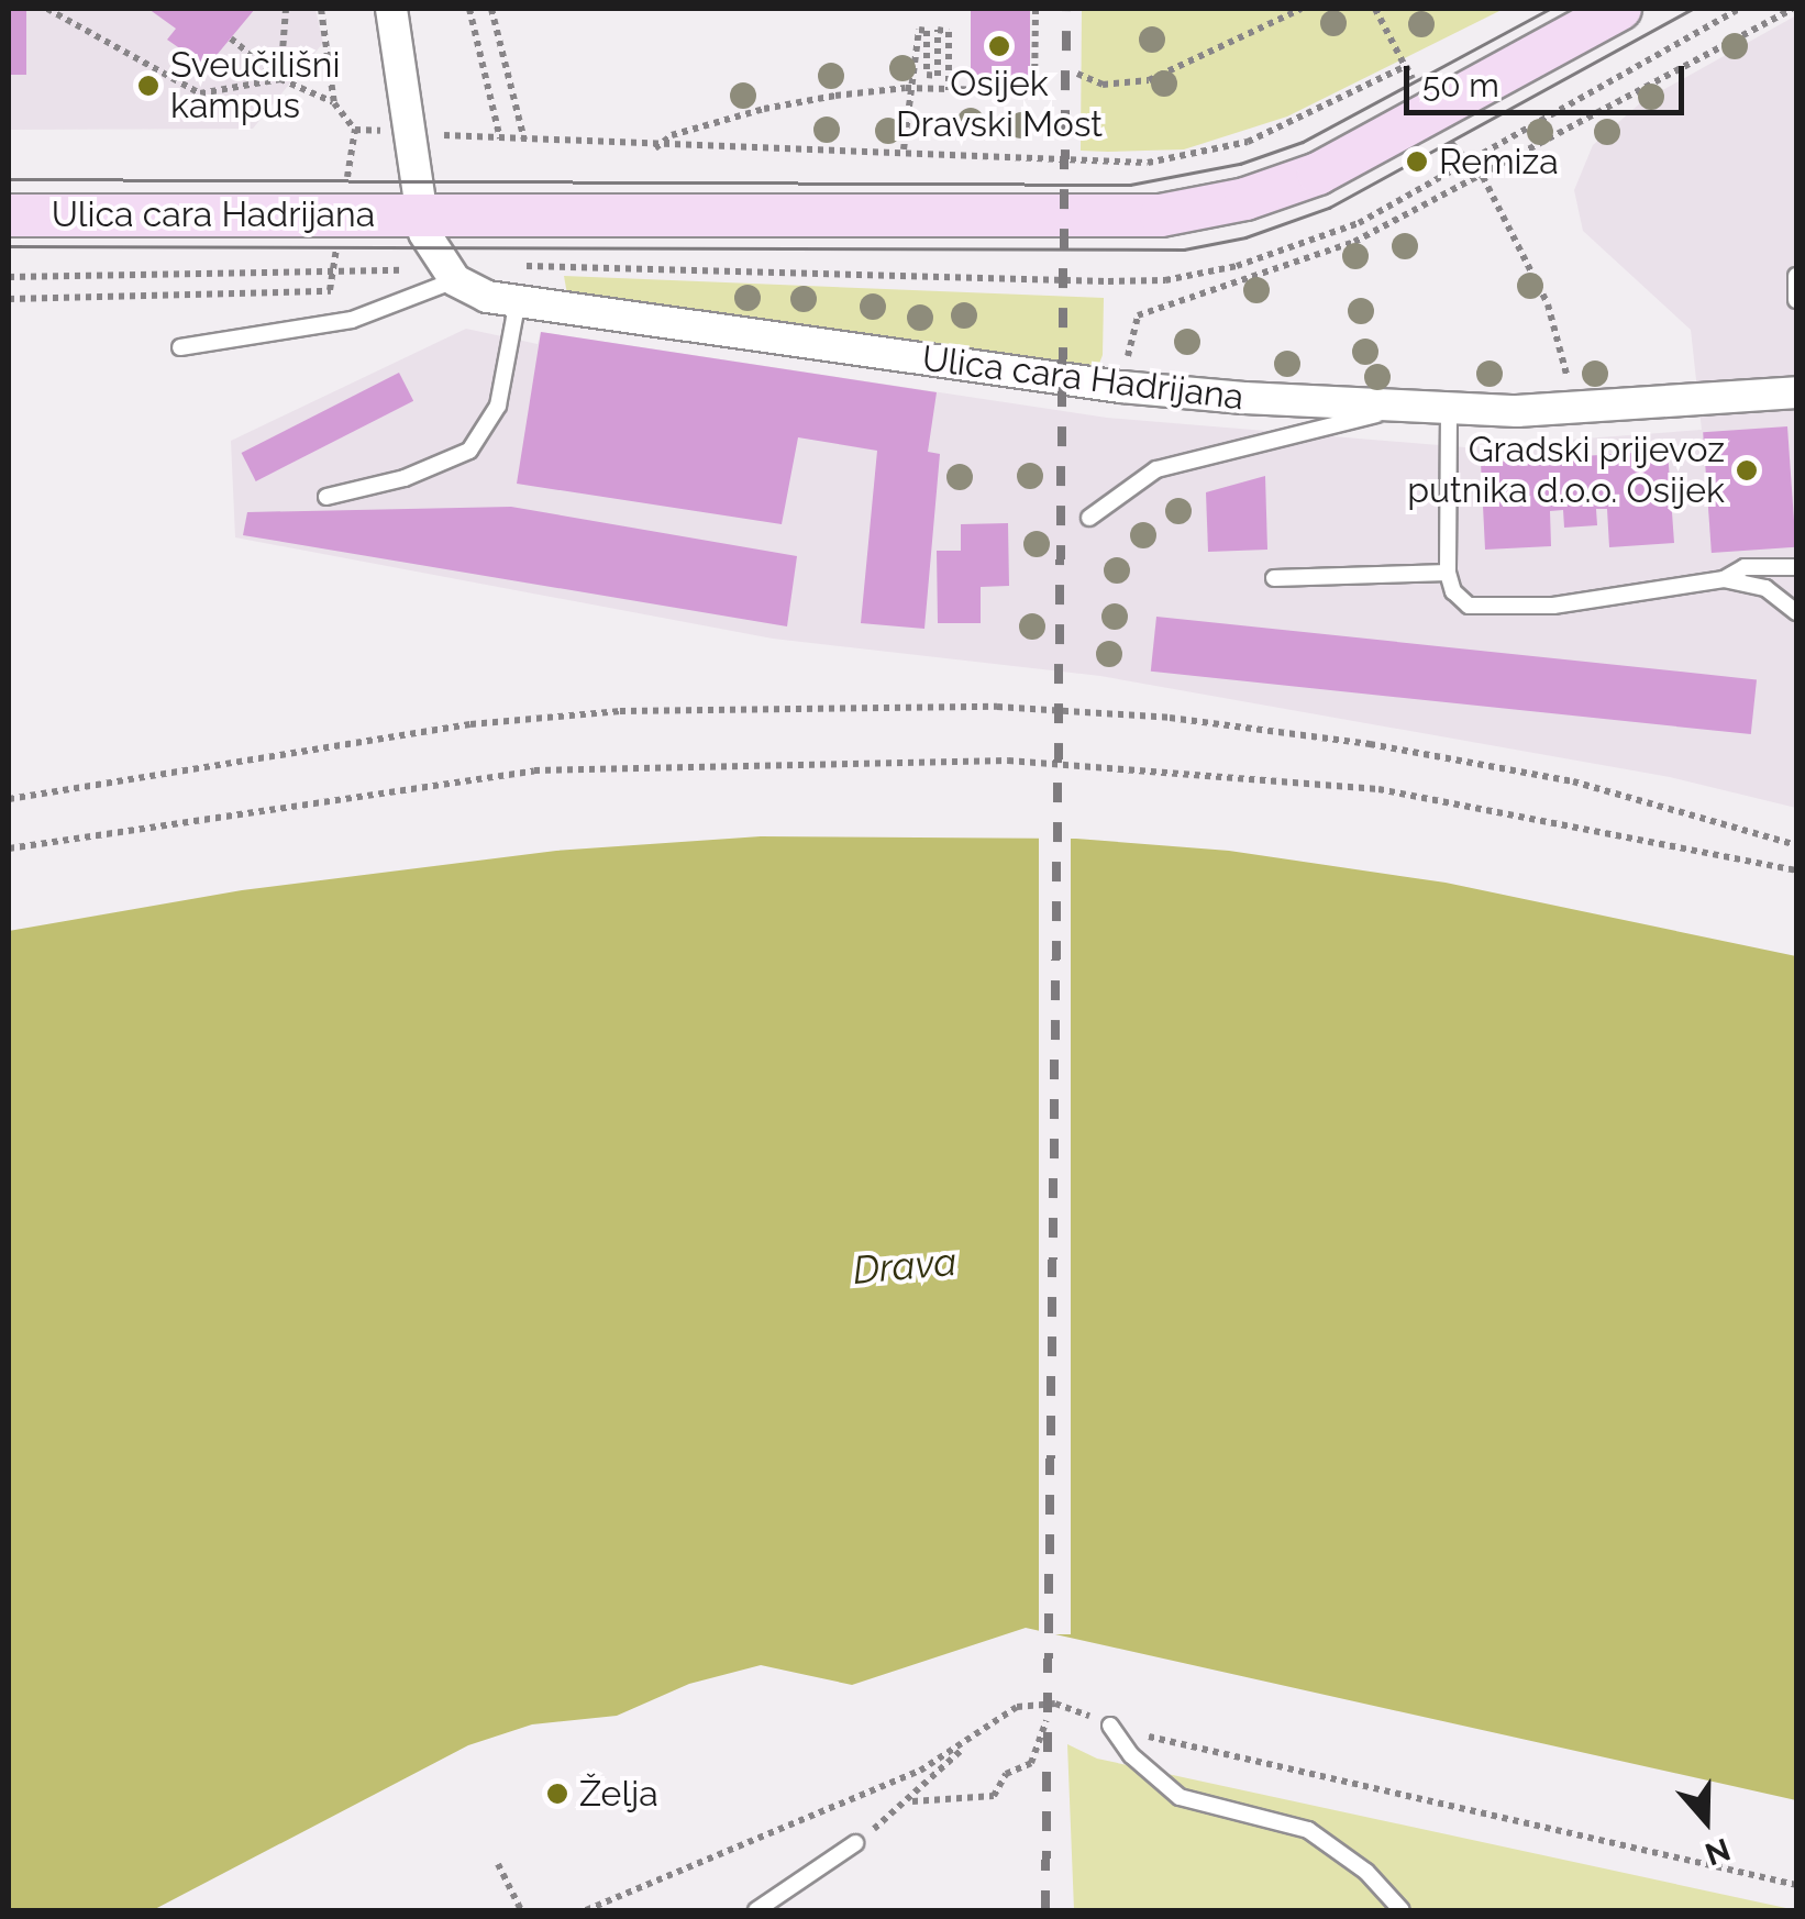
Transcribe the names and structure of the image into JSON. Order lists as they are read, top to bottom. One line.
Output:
{"streets":{"main road":["Ulica cara Hadrijana"]},"water":["Drava"],"places":["Osijek Dravski Most","Sveučilišni kampus","Remiza","Gradski prijevoz putnika d.o.o. Osijek","Želja"],"scale_bar":"50 m","north":"bottom"}
